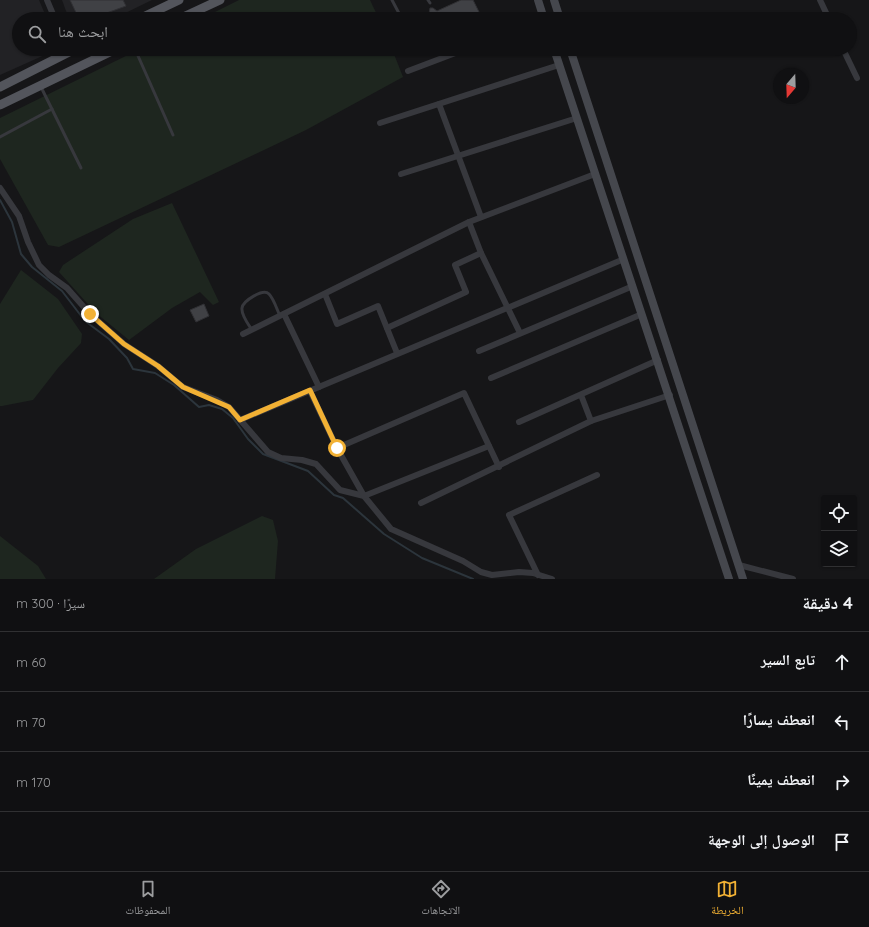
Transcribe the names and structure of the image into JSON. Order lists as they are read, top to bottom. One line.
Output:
{"north":"bottom","page":{"search":"ابحث هنا","heading":["4 دقيقة","سيرًا · 300 m"],"list":[["تابع السير","60 m"],["انعطف يسارًا","70 m"],["انعطف يمينًا","170 m"],"الوصول إلى الوجهة"],"nav":["الخريطة","الاتجاهات","المحفوظات"]}}
